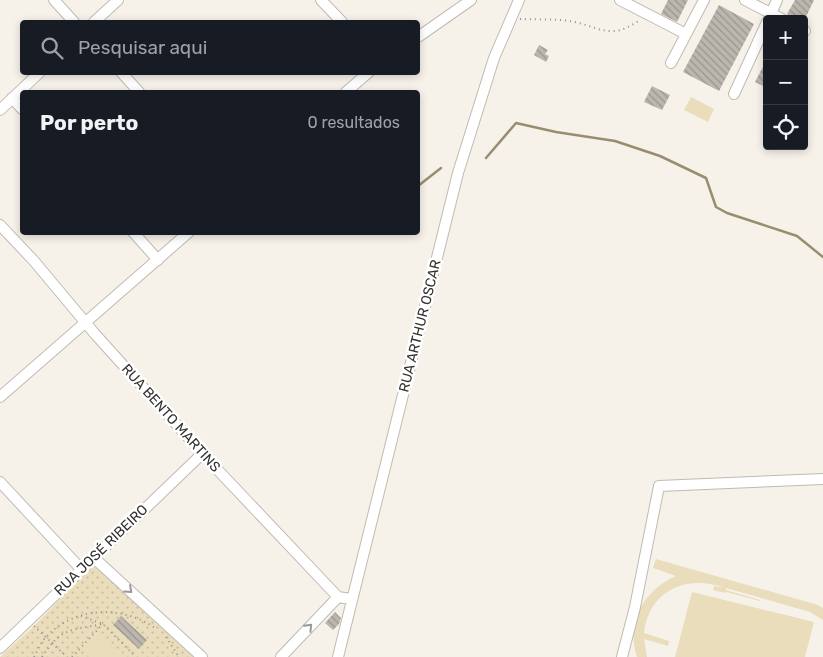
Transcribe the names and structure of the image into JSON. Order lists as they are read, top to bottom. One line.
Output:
{"streets":{"street":["RUA ARTHUR OSCAR","RUA BENTO MARTINS","RUA JOSÉ RIBEIRO"]},"crossings":[["RUA BENTO MARTINS","RUA JOSÉ RIBEIRO"]],"page":{"map_buttons":["+","−"],"search":"Pesquisar aqui","heading":["Por perto","0 resultados"]}}
